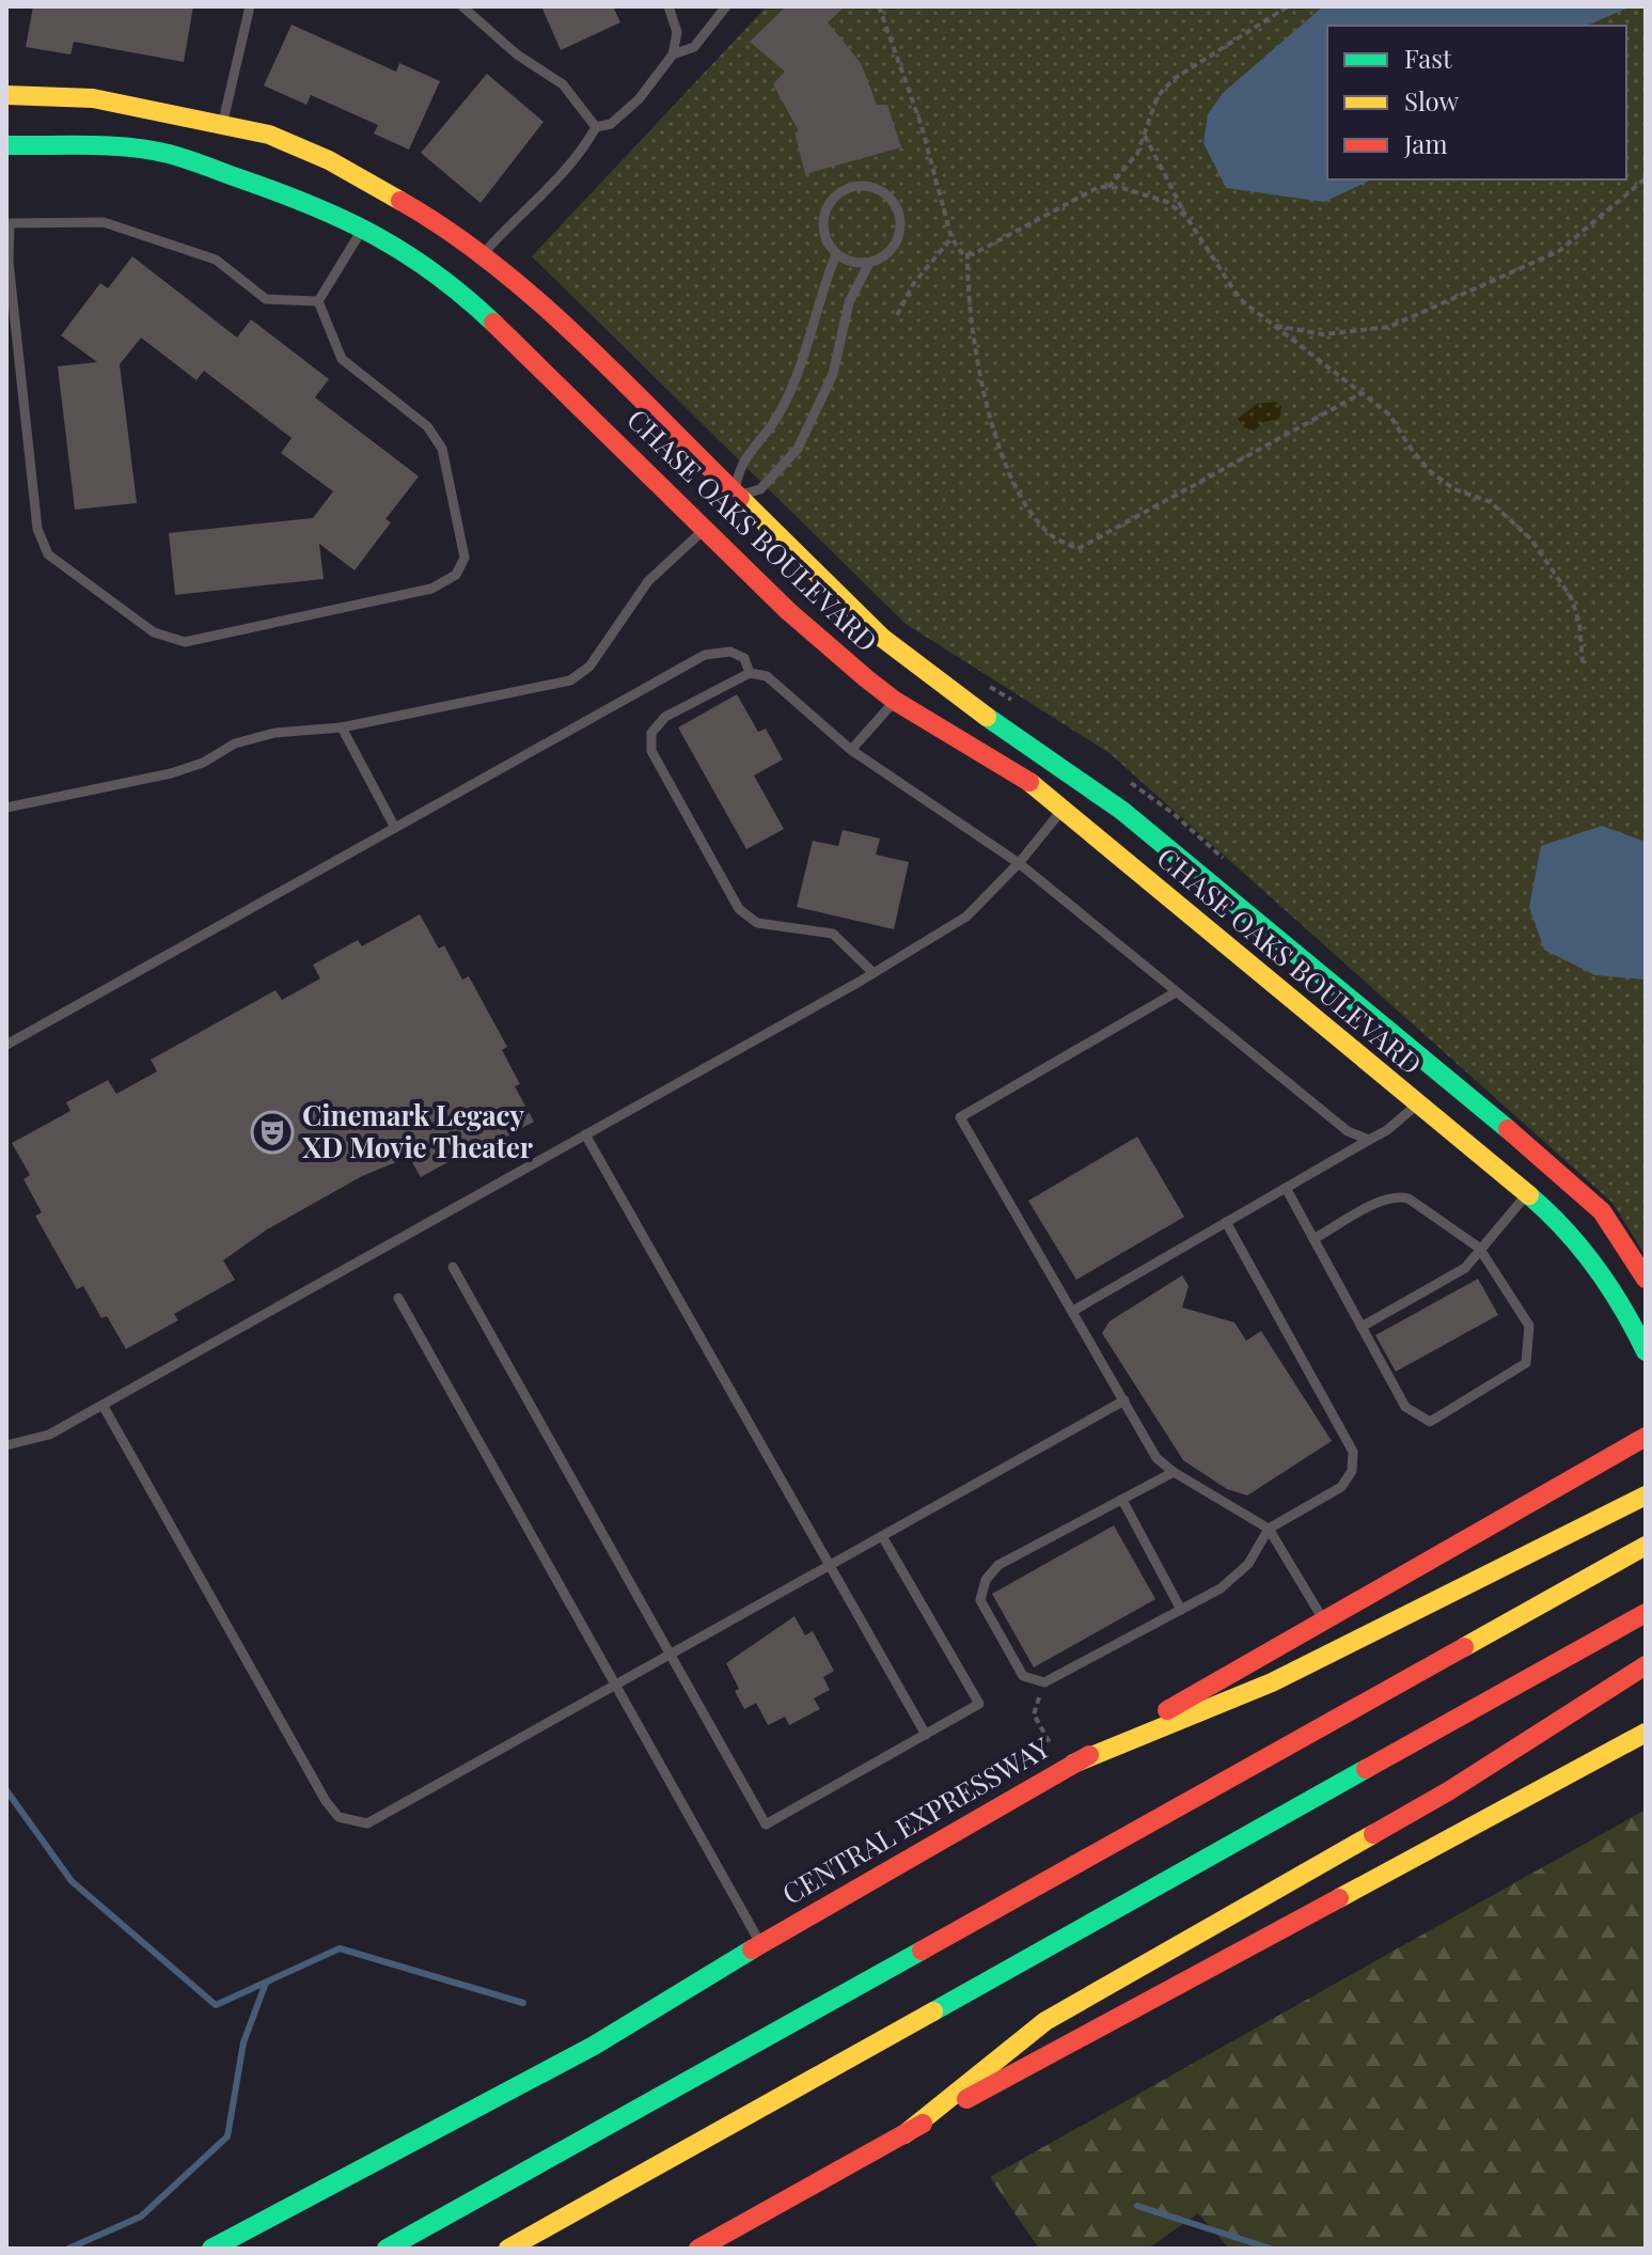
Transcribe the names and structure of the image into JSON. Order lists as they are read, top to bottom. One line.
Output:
{"streets":{"main road":["CHASE OAKS BOULEVARD","CENTRAL EXPRESSWAY"]},"places":{"theatre":["Cinemark Legacy XD Movie Theater"]},"legend":["Fast","Slow","Jam"]}
